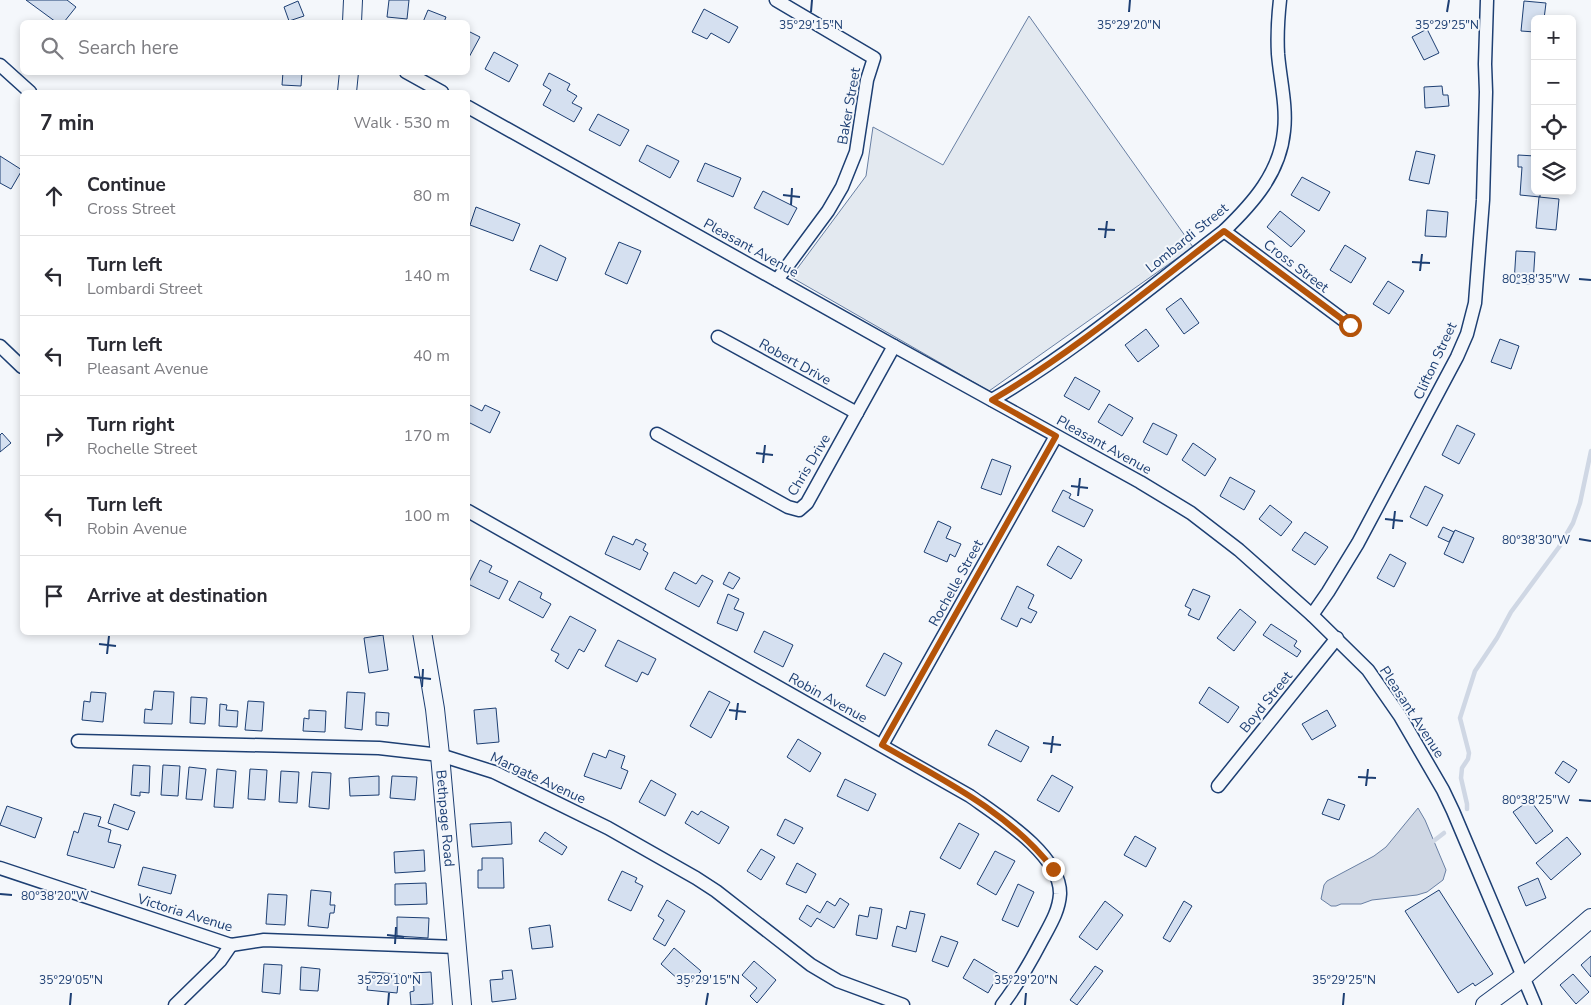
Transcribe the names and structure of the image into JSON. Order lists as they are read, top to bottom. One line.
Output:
{"streets":{"street":["Baker Street","Lombardi Street","Pleasant Avenue","Cross Street","Clifton Street","Robert Drive","Chris Drive","Rochelle Street","Robin Avenue","Boyd Street","Margate Avenue","Bethpage Road","Victoria Avenue"]},"crossings":[["Baker Street","Pleasant Avenue"],["Lombardi Street","Pleasant Avenue"],["Lombardi Street","Cross Street"],["Pleasant Avenue","Clifton Street"],["Pleasant Avenue","Chris Drive"],["Pleasant Avenue","Rochelle Street"],["Pleasant Avenue","Boyd Street"],["Robert Drive","Chris Drive"],["Rochelle Street","Robin Avenue"],["Margate Avenue","Bethpage Road"],["Bethpage Road","Victoria Avenue"]],"page":{"map_buttons":["+","−"],"search":"Search here","heading":["7 min","Walk · 530 m"],"list":[["Continue","Cross Street","80 m"],["Turn left","Lombardi Street","140 m"],["Turn left","Pleasant Avenue","40 m"],["Turn right","Rochelle Street","170 m"],["Turn left","Robin Avenue","100 m"],"Arrive at destination"]},"coordinates":["35°29'15\"N","35°29'20\"N","35°29'25\"N","80°38'35\"W","80°38'30\"W","80°38'25\"W","80°38'20\"W","35°29'05\"N","35°29'10\"N"]}
